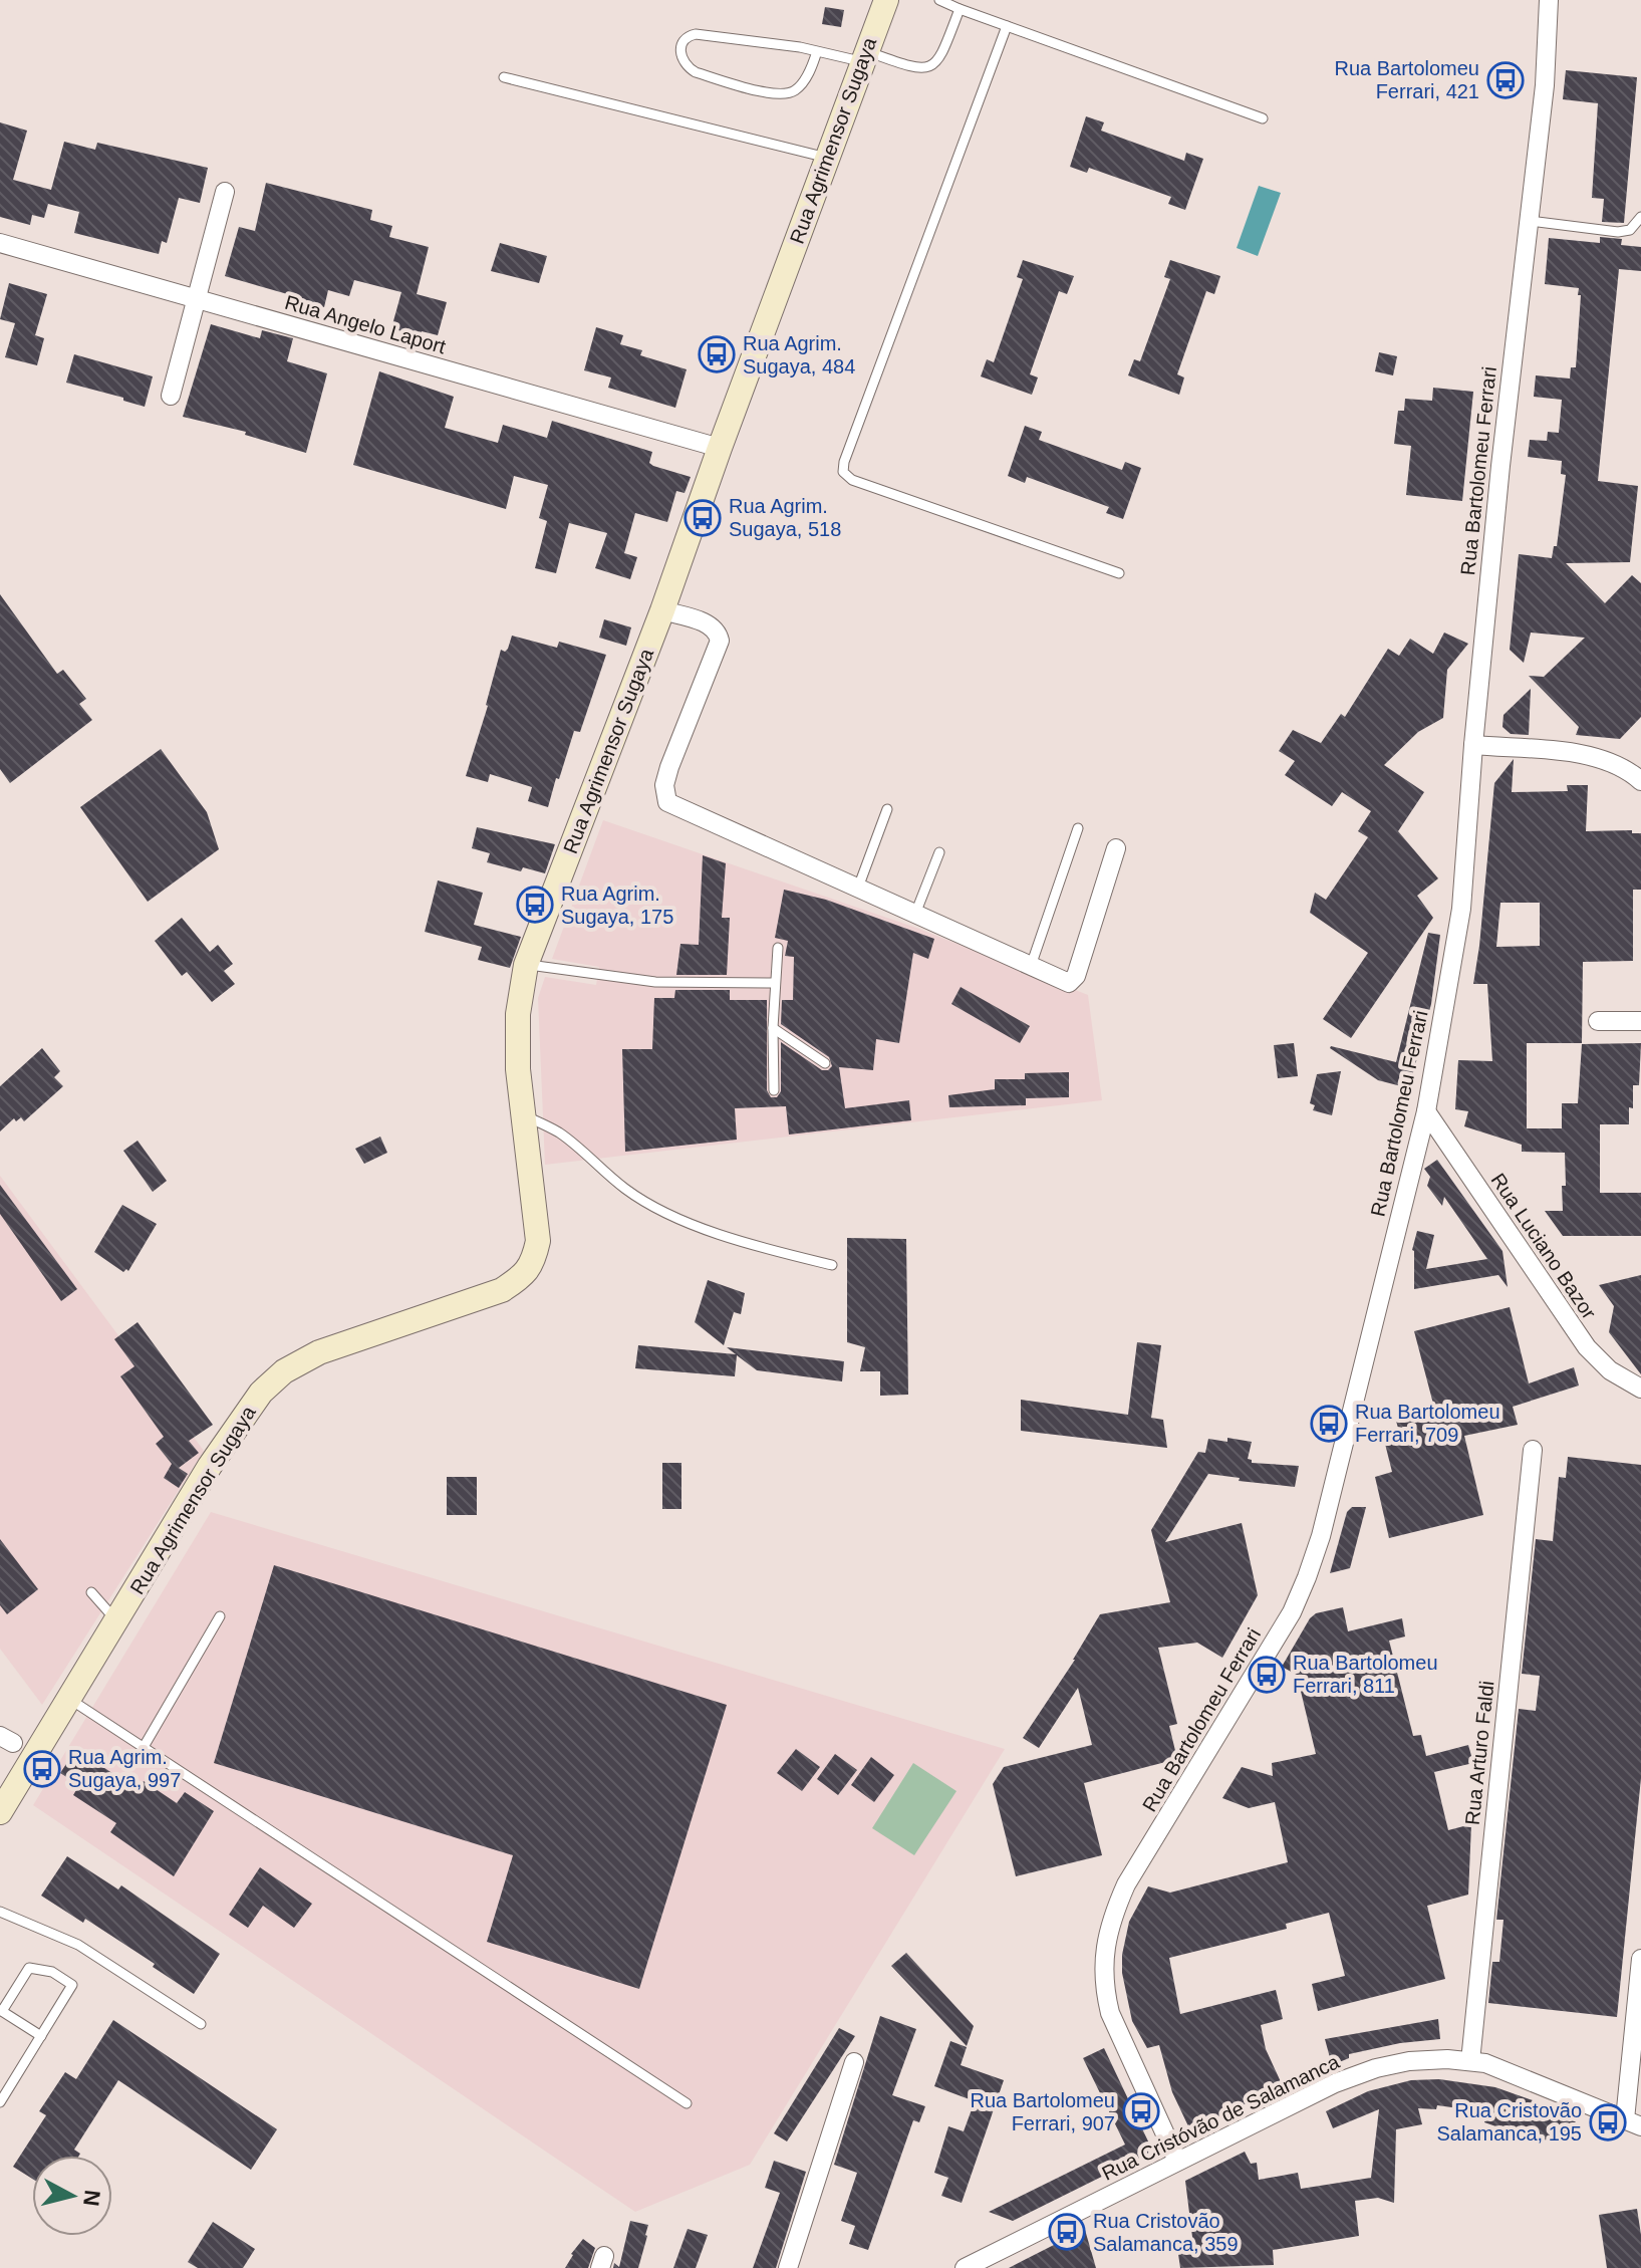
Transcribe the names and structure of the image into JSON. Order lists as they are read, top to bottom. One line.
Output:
{"streets":{"main road":["Rua Agrimensor Sugaya"],"street":["Rua Angelo Laport","Rua Bartolomeu Ferrari","Rua Luciano Bazor","Rua Arturo Faldi","Rua Cristóvão de Salamanca"]},"crossings":[["Rua Agrimensor Sugaya","Rua Angelo Laport"],["Rua Bartolomeu Ferrari","Rua Luciano Bazor"],["Rua Bartolomeu Ferrari","Rua Cristóvão de Salamanca"],["Rua Arturo Faldi","Rua Cristóvão de Salamanca"]],"places":{"bus stop":["Rua Bartolomeu Ferrari, 421","Rua Agrim. Sugaya, 484","Rua Agrim. Sugaya, 518","Rua Agrim. Sugaya, 175","Rua Bartolomeu Ferrari, 709","Rua Bartolomeu Ferrari, 811","Rua Agrim. Sugaya, 997","Rua Bartolomeu Ferrari, 907","Rua Cristovão Salamanca, 195","Rua Cristovão Salamanca, 359"]},"north":"right"}
